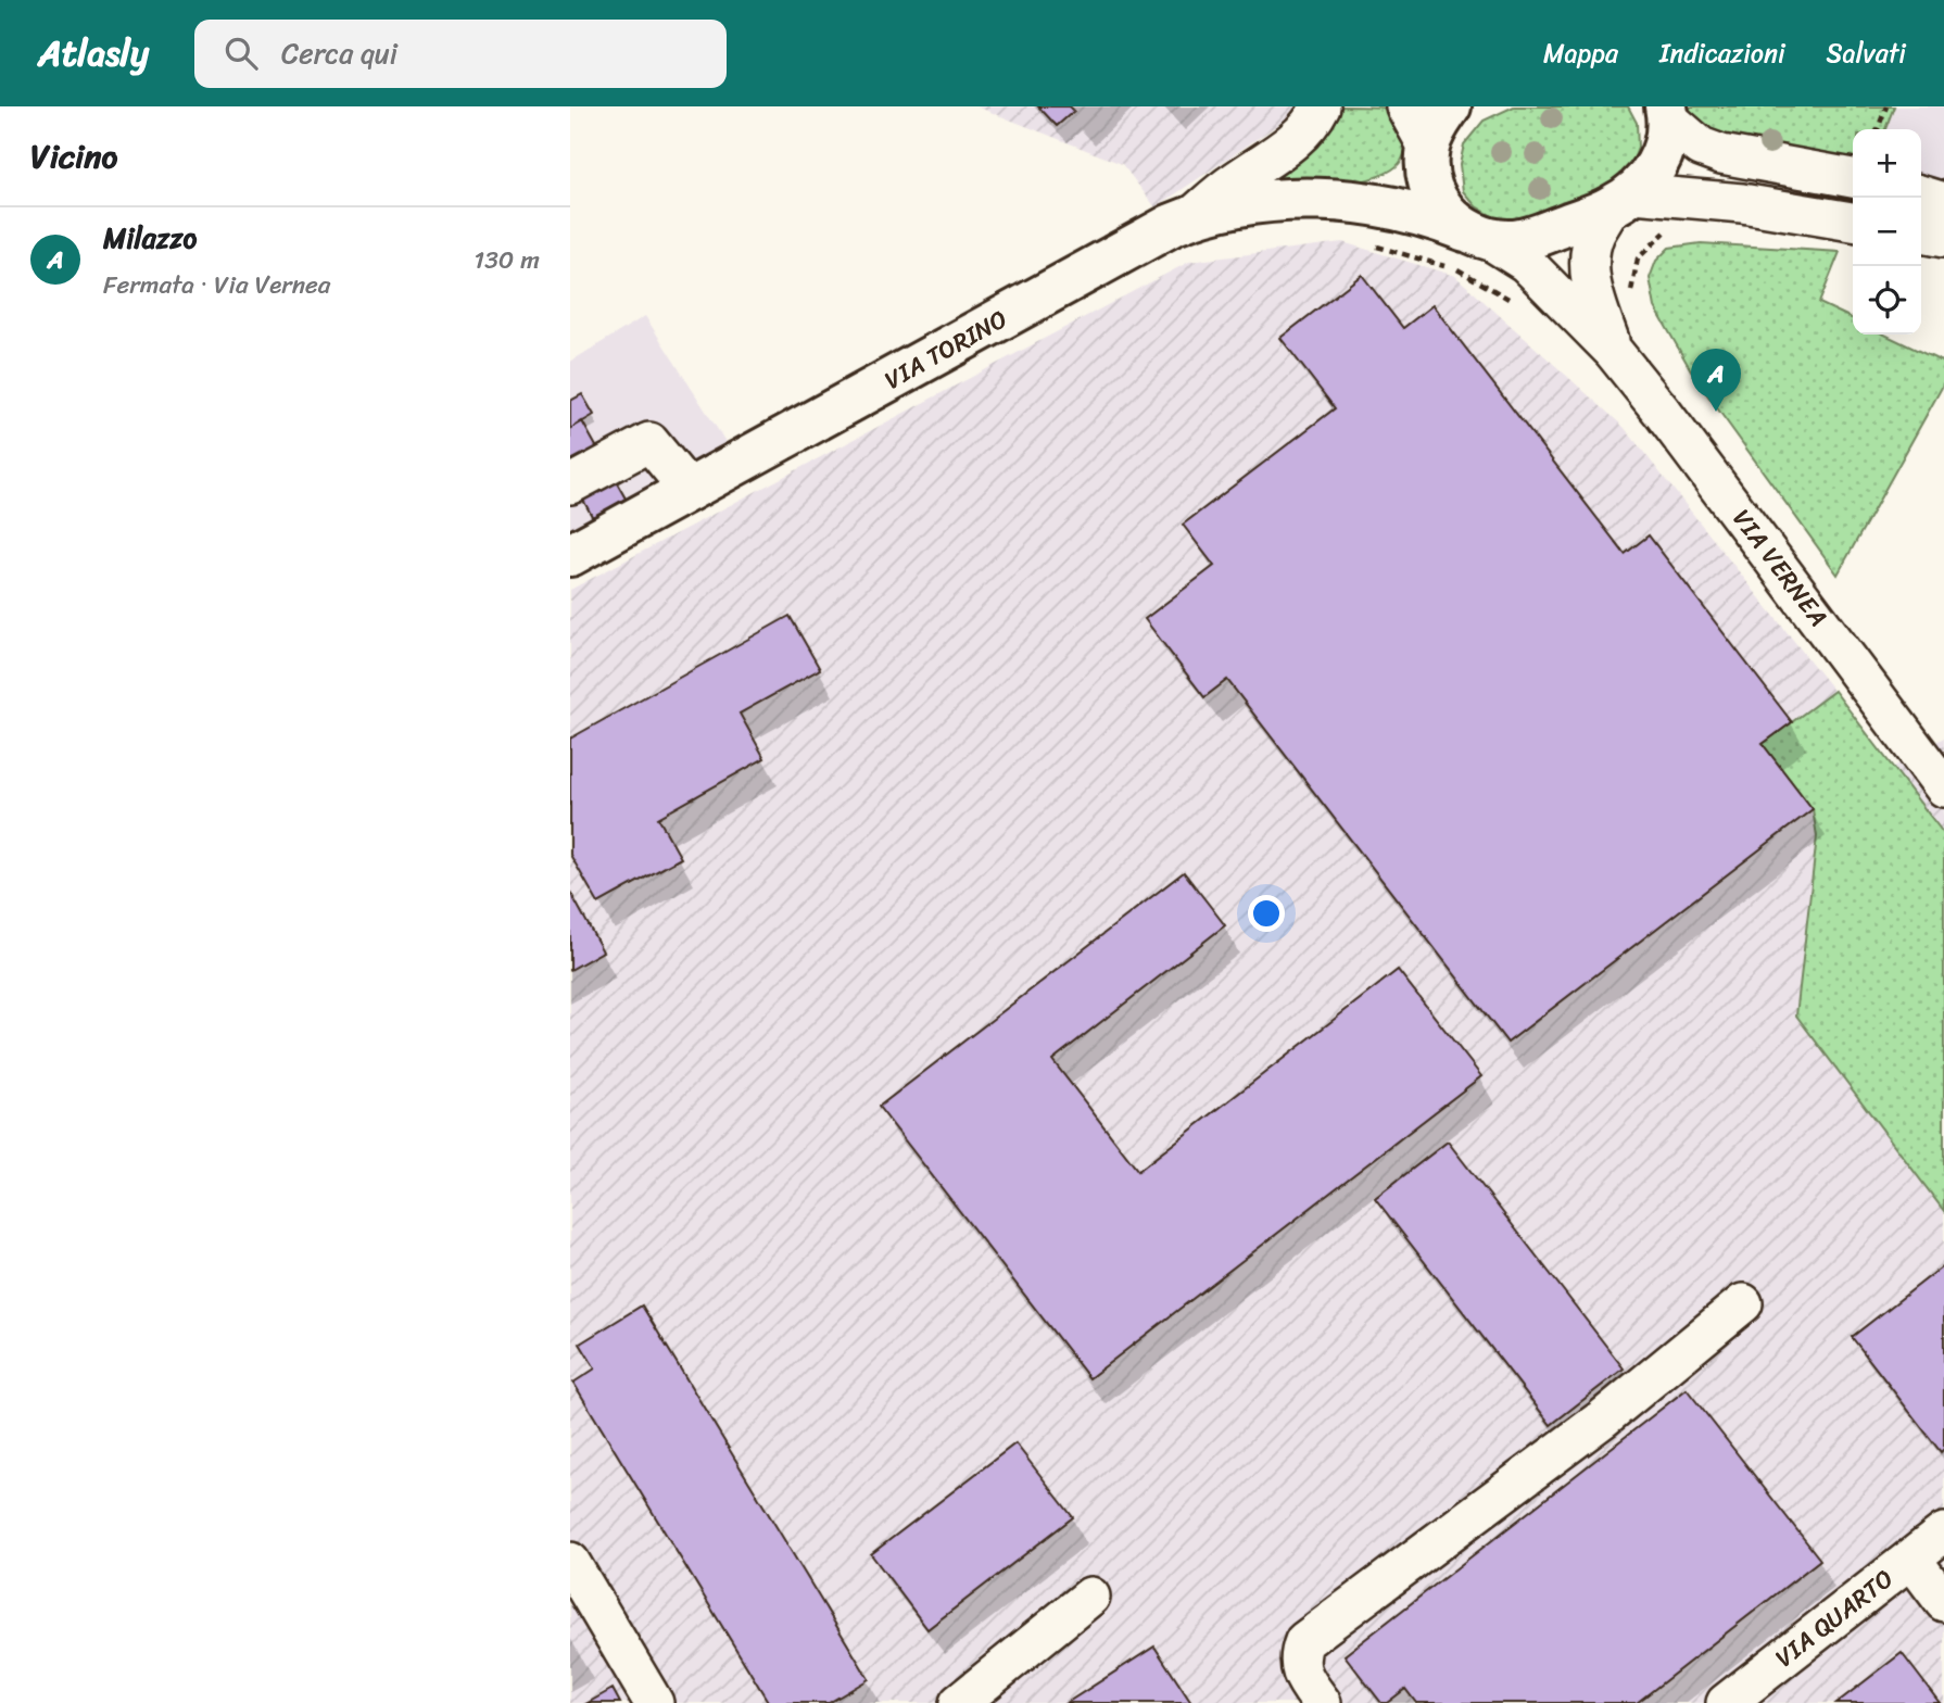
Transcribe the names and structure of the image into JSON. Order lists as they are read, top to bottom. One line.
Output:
{"streets":{"main road":["VIA TORINO"],"street":["VIA VERNEA","VIA QUARTO"]},"page":{"header":"Atlasly","search":"Cerca qui","nav":["Mappa","Indicazioni","Salvati"],"heading":"Vicino","map_buttons":["+","−"],"list":[{"mark":"A","name":"Milazzo","note":"Fermata · Via Vernea","value":"130 m"}],"pins":"A"}}
